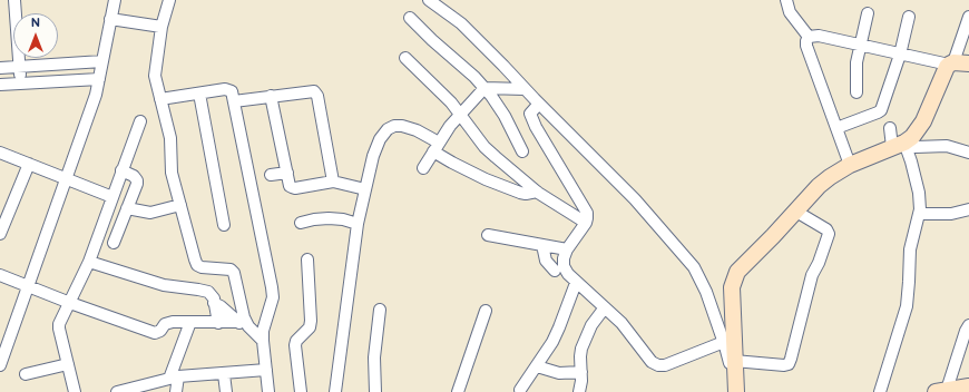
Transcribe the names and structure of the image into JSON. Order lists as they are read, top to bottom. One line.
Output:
{"north":"top"}
